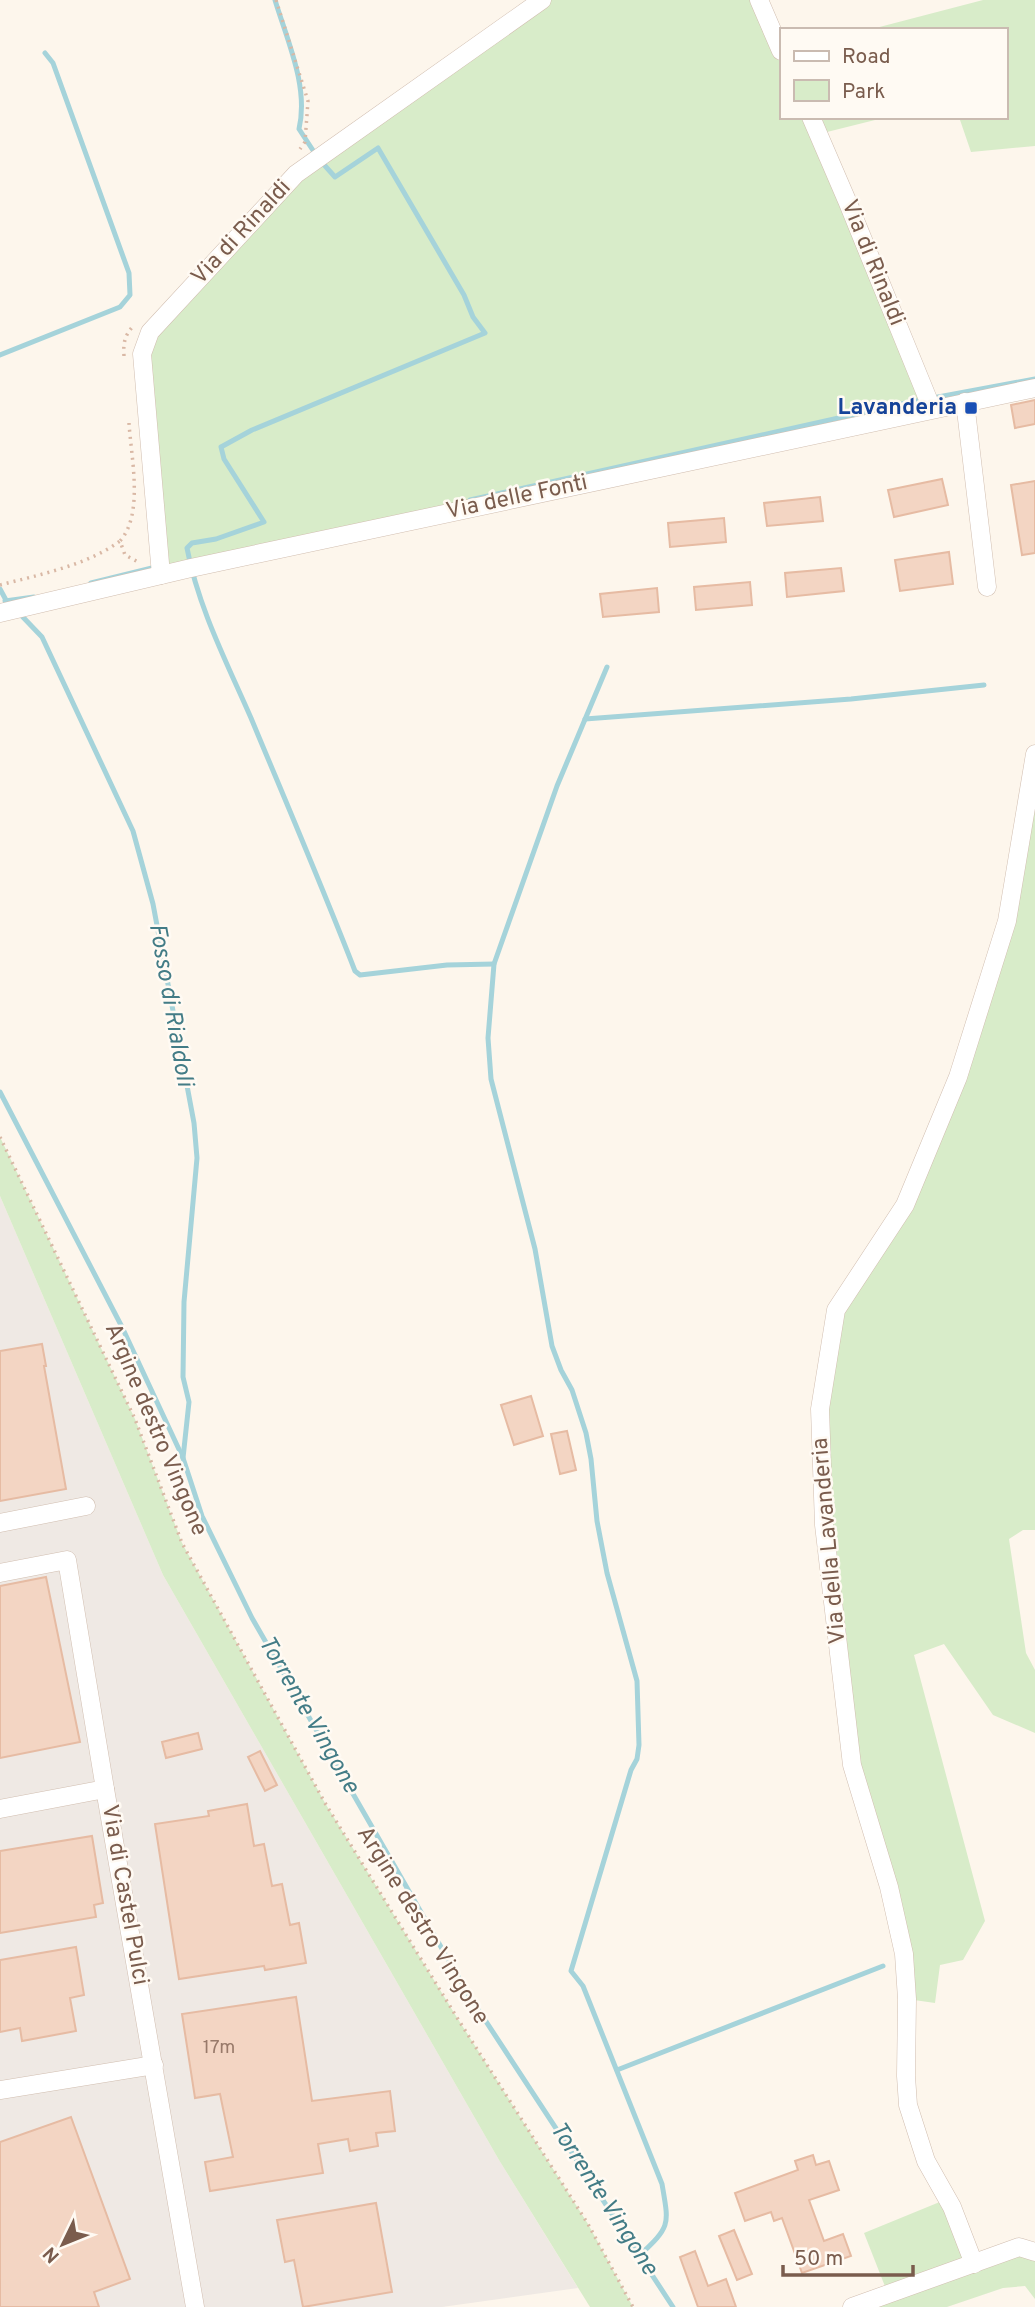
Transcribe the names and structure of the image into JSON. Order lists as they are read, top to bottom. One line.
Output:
{"streets":{"street":["Via di Rinaldi","Via delle Fonti","Via della Lavanderia","Via di Castel Pulci"],"path":["Argine destro Vingone"]},"crossings":[["Via di Rinaldi","Via delle Fonti"]],"water":["Fosso di Rialdoli","Torrente Vingone"],"places":{"transit":["Lavanderia"]},"house_numbers":["17m"],"legend":["Road","Park"],"scale_bar":"50 m","north":"bottom left"}
